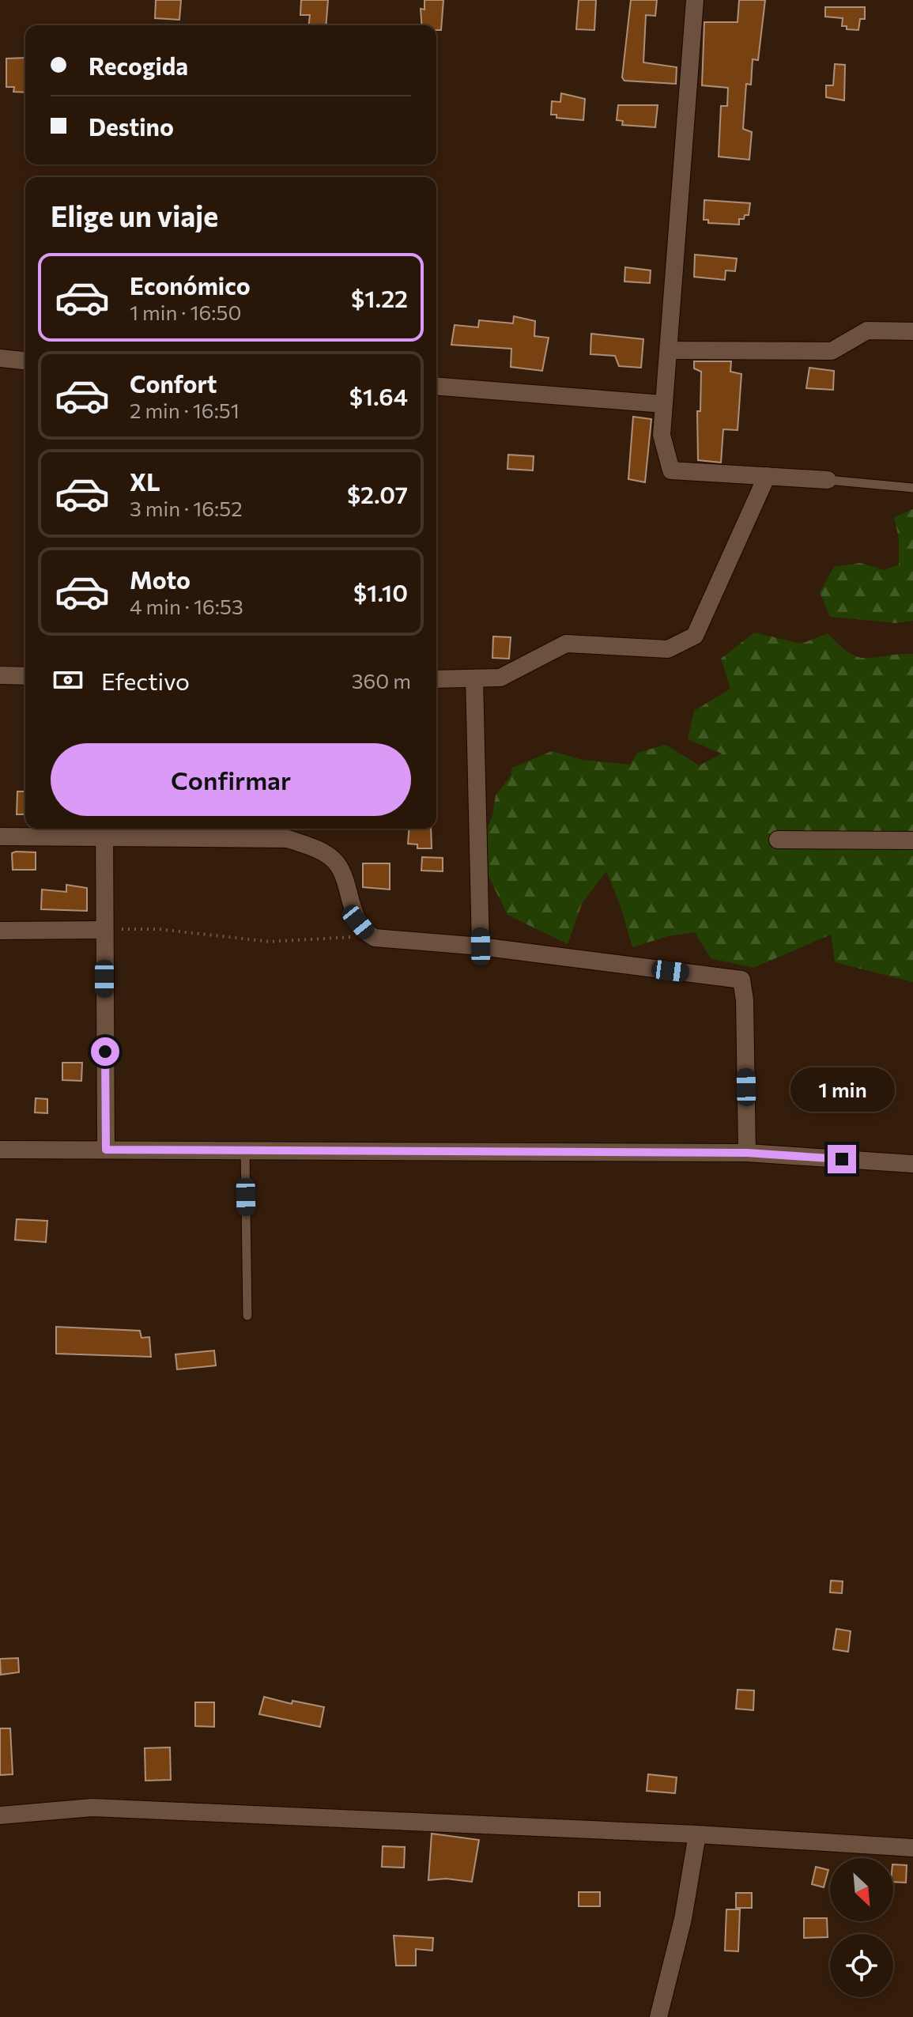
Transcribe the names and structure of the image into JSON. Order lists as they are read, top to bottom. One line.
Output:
{"north":"bottom right","page":{"banner":["Recogida","Destino"],"heading":"Elige un viaje","list":[{"name":"Económico","note":"1 min · 16:50","value":"$1.22"},{"name":"Confort","note":"2 min · 16:51","value":"$1.64"},{"name":"XL","note":"3 min · 16:52","value":"$2.07"},{"name":"Moto","note":"4 min · 16:53","value":"$1.10"}],"pay":["Efectivo","360 m"],"buttons":"Confirmar","bubble":"1 min"}}
